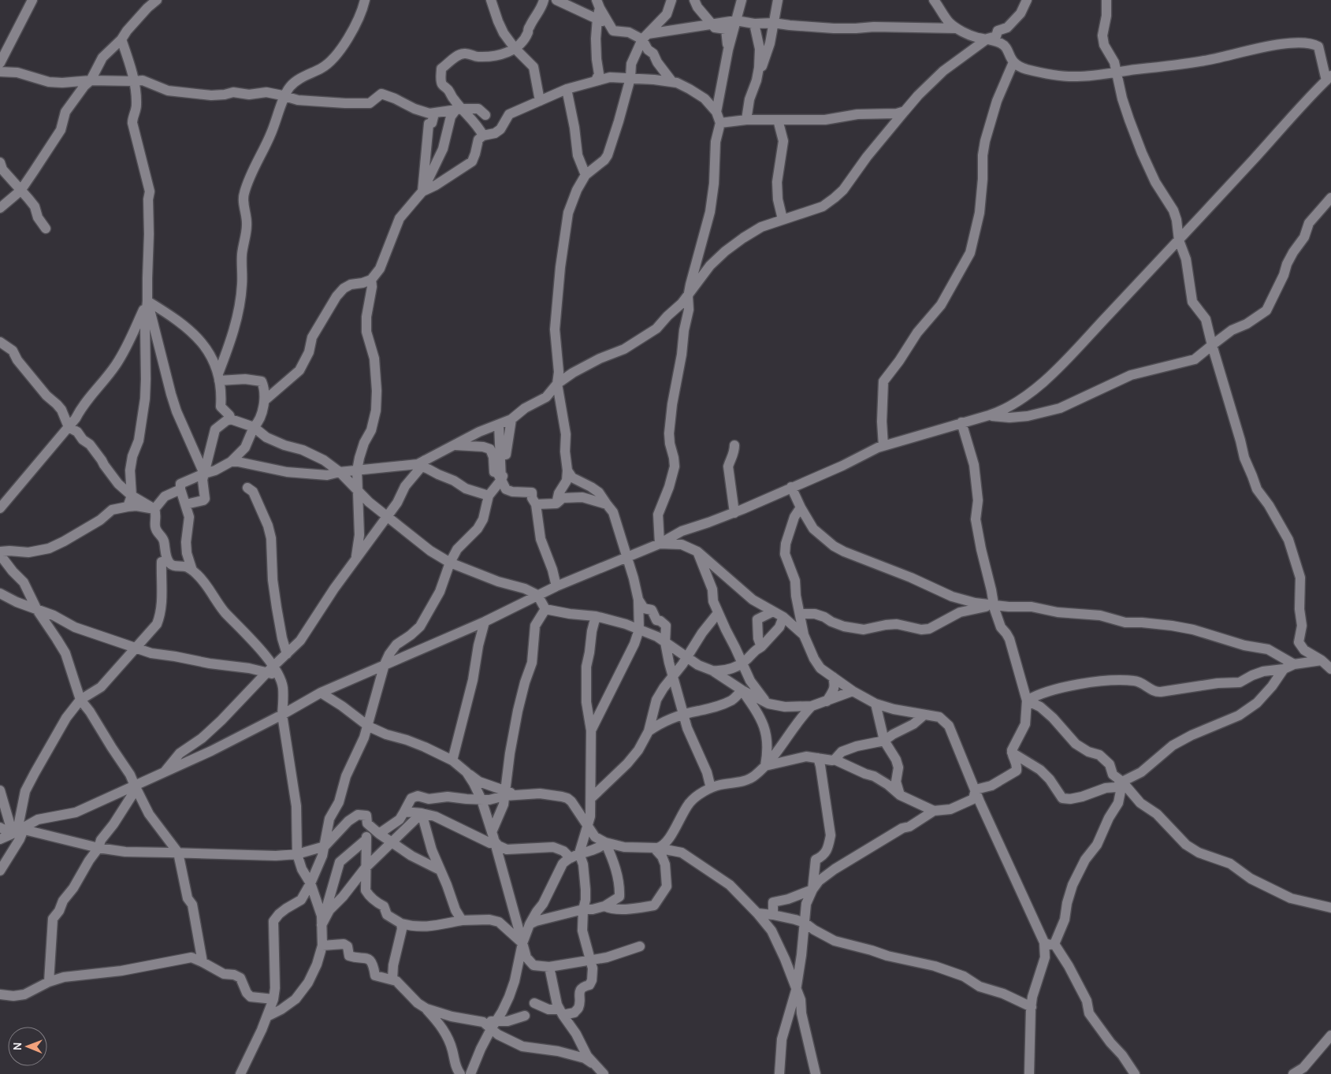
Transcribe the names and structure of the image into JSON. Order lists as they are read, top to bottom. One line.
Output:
{"north":"left"}
